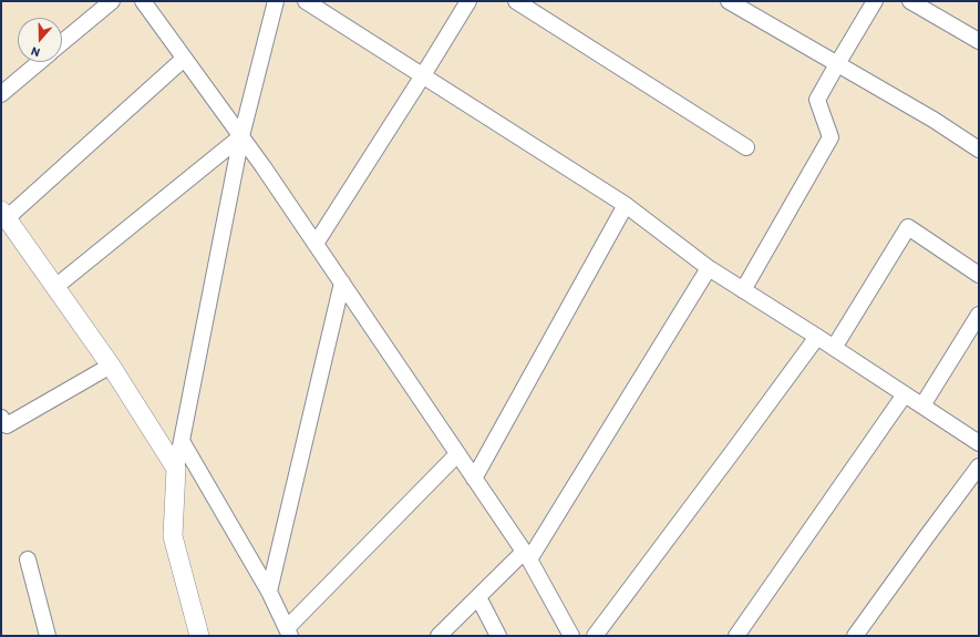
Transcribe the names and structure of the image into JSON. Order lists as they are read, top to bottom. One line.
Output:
{"north":"bottom"}
